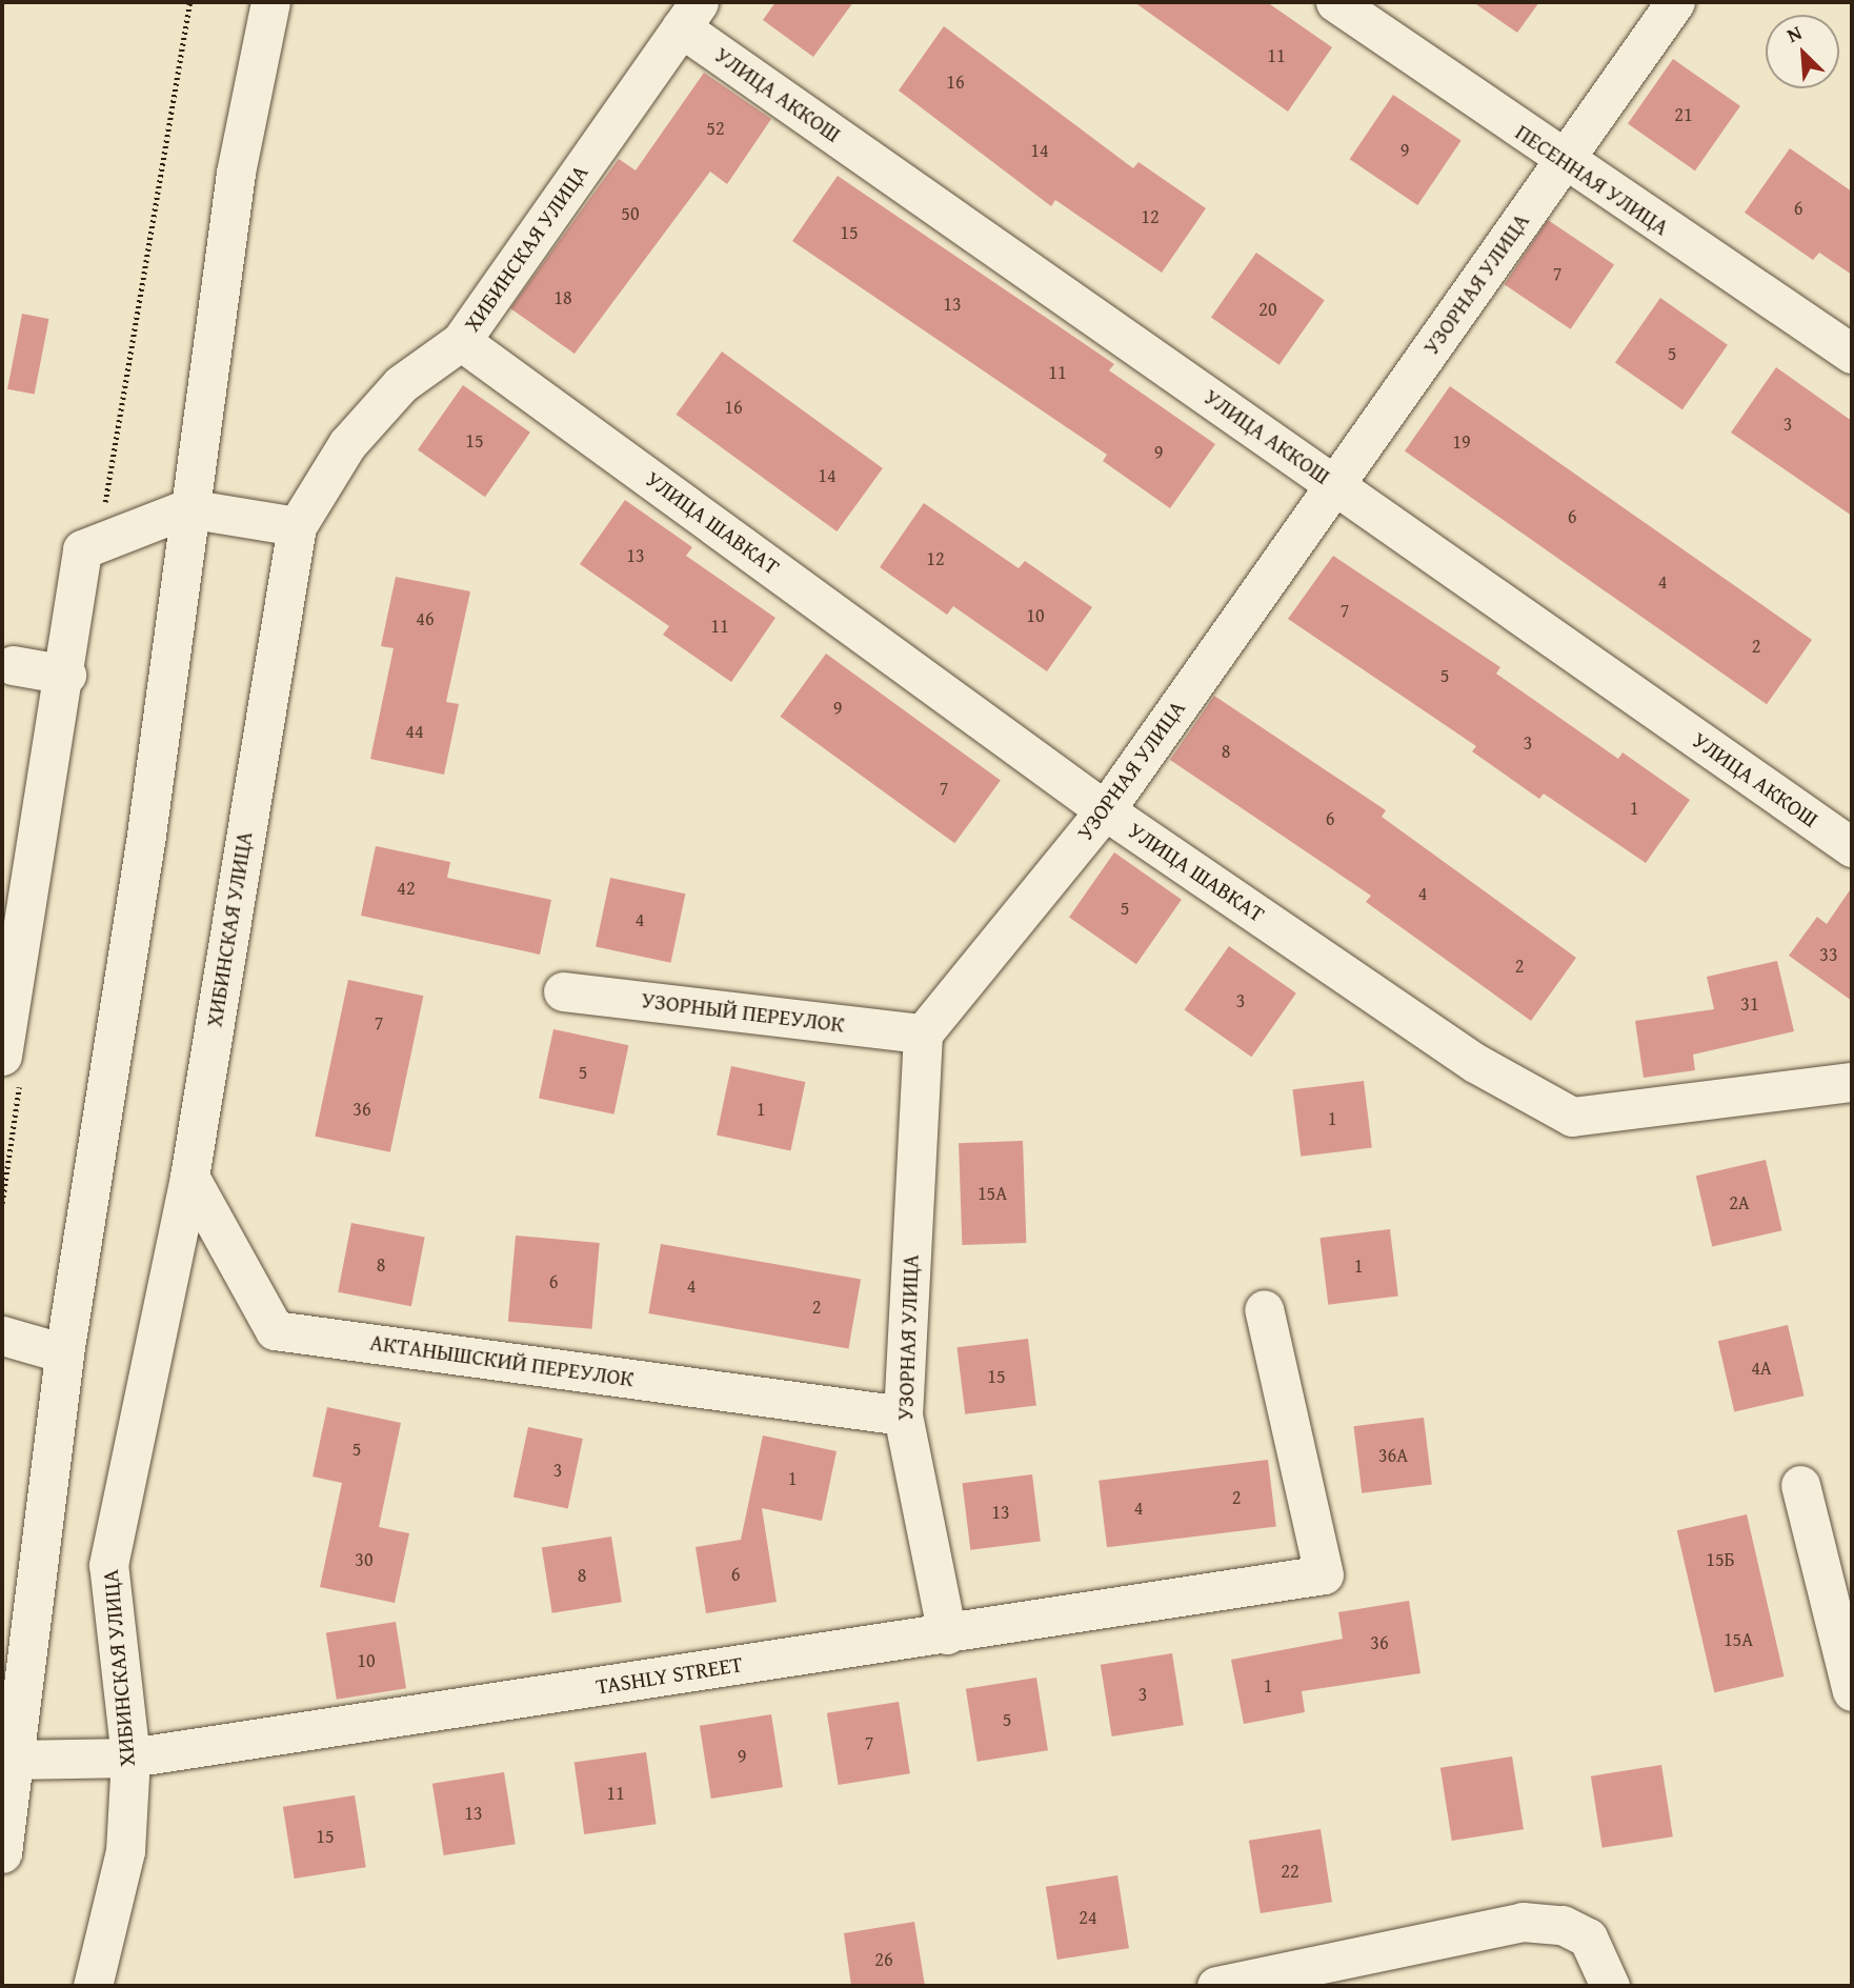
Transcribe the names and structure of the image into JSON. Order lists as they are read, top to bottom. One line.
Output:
{"streets":{"street":["УЛИЦА АККОШ","ПЕСЕННАЯ УЛИЦА","ХИБИНСКАЯ УЛИЦА","УЗОРНАЯ УЛИЦА","УЛИЦА ШАВКАТ","УЗОРНЫЙ ПЕРЕУЛОК","АКТАНЫШСКИЙ ПЕРЕУЛОК","TASHLY STREET"]},"crossings":[["УЛИЦА АККОШ","ХИБИНСКАЯ УЛИЦА"],["УЛИЦА АККОШ","УЗОРНАЯ УЛИЦА"],["ПЕСЕННАЯ УЛИЦА","УЗОРНАЯ УЛИЦА"],["ХИБИНСКАЯ УЛИЦА","УЛИЦА ШАВКАТ"],["ХИБИНСКАЯ УЛИЦА","АКТАНЫШСКИЙ ПЕРЕУЛОК"],["ХИБИНСКАЯ УЛИЦА","TASHLY STREET"],["УЗОРНАЯ УЛИЦА","УЛИЦА ШАВКАТ"],["УЗОРНАЯ УЛИЦА","УЗОРНЫЙ ПЕРЕУЛОК"],["УЗОРНАЯ УЛИЦА","АКТАНЫШСКИЙ ПЕРЕУЛОК"],["УЗОРНАЯ УЛИЦА","TASHLY STREET"]],"house_numbers":["11","16","21","52","14","9","6","50","12","15","7","18","13","20","5","11","16","3","15","19","9","14","6","13","12","4","7","10","46","11","2","5","9","44","3","8","7","1","6","42","4","5","4","33","2","3","31","7","5","36","1","1","15А","2А","8","1","6","4","2","4А","15","5","36А","3","1","2","4","13","30","15Б","6","8","15А","36","10","1","3","5","7","9","11","13","15","22","24","26"],"north":"top left"}
